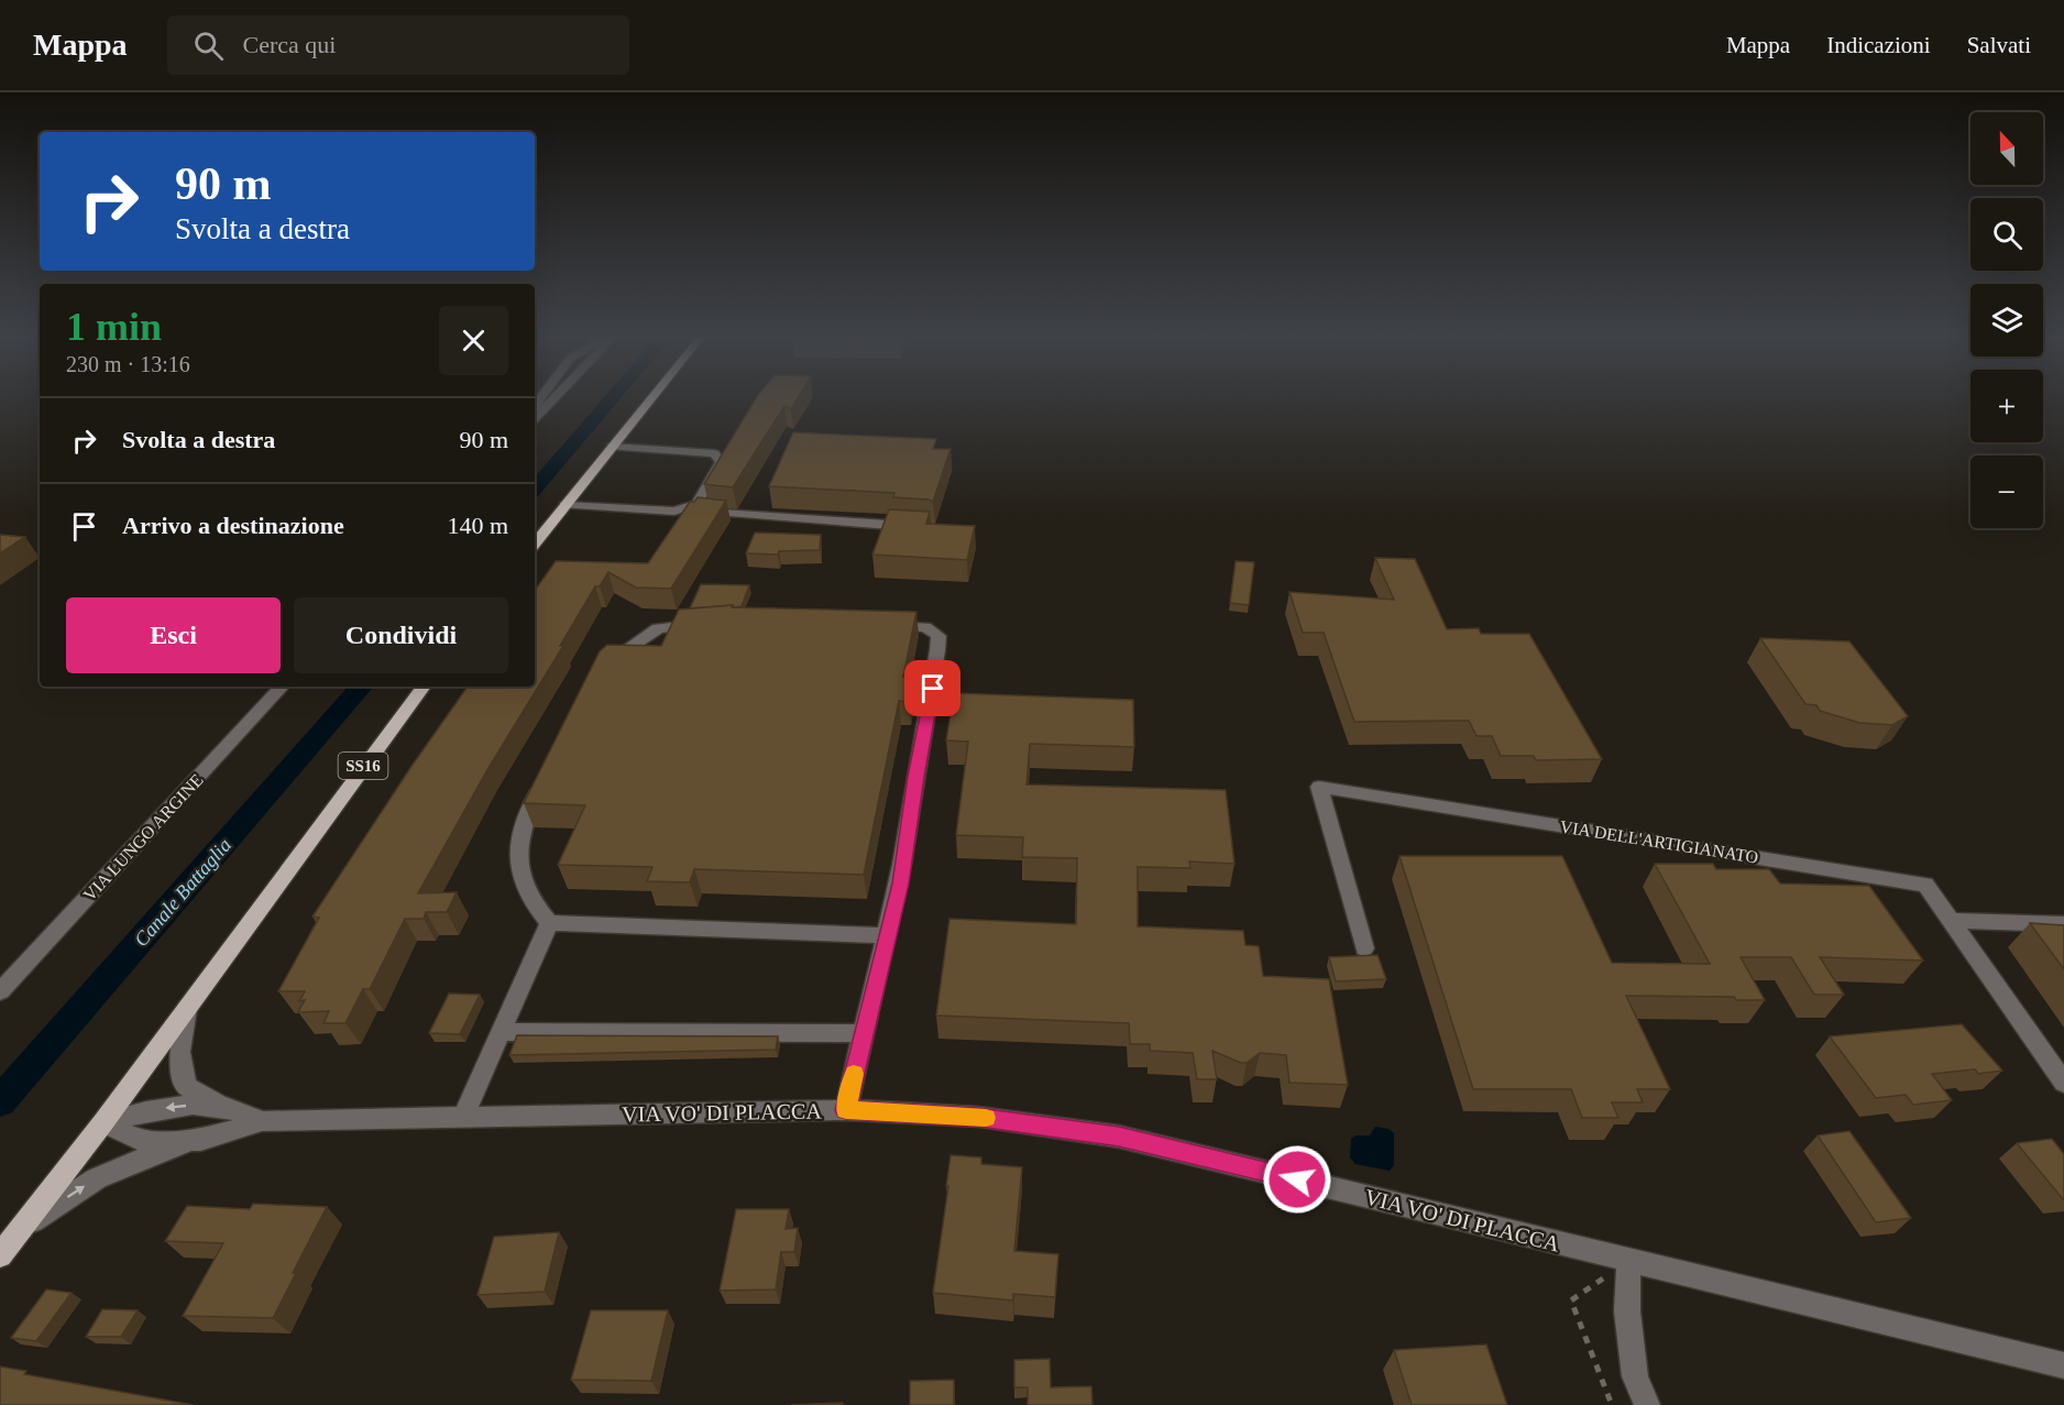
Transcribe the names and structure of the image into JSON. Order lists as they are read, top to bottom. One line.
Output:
{"streets":{"main road":["SS16"],"street":["VIA LUNGO ARGINE","VIA DELL'ARTIGIANATO","VIA VO' DI PLACCA"]},"crossings":[["SS16","VIA VO' DI PLACCA"]],"water":["Canale Battaglia"],"north":"top","page":{"header":"Mappa","search":"Cerca qui","nav":["Mappa","Indicazioni","Salvati"],"map_buttons":["+","−"],"turn":["90 m","Svolta a destra"],"heading":["1 min","230 m · 13:16"],"list":[{"name":"Svolta a destra","value":"90 m"},{"name":"Arrivo a destinazione","value":"140 m"}],"buttons":["Esci","Condividi"]}}
